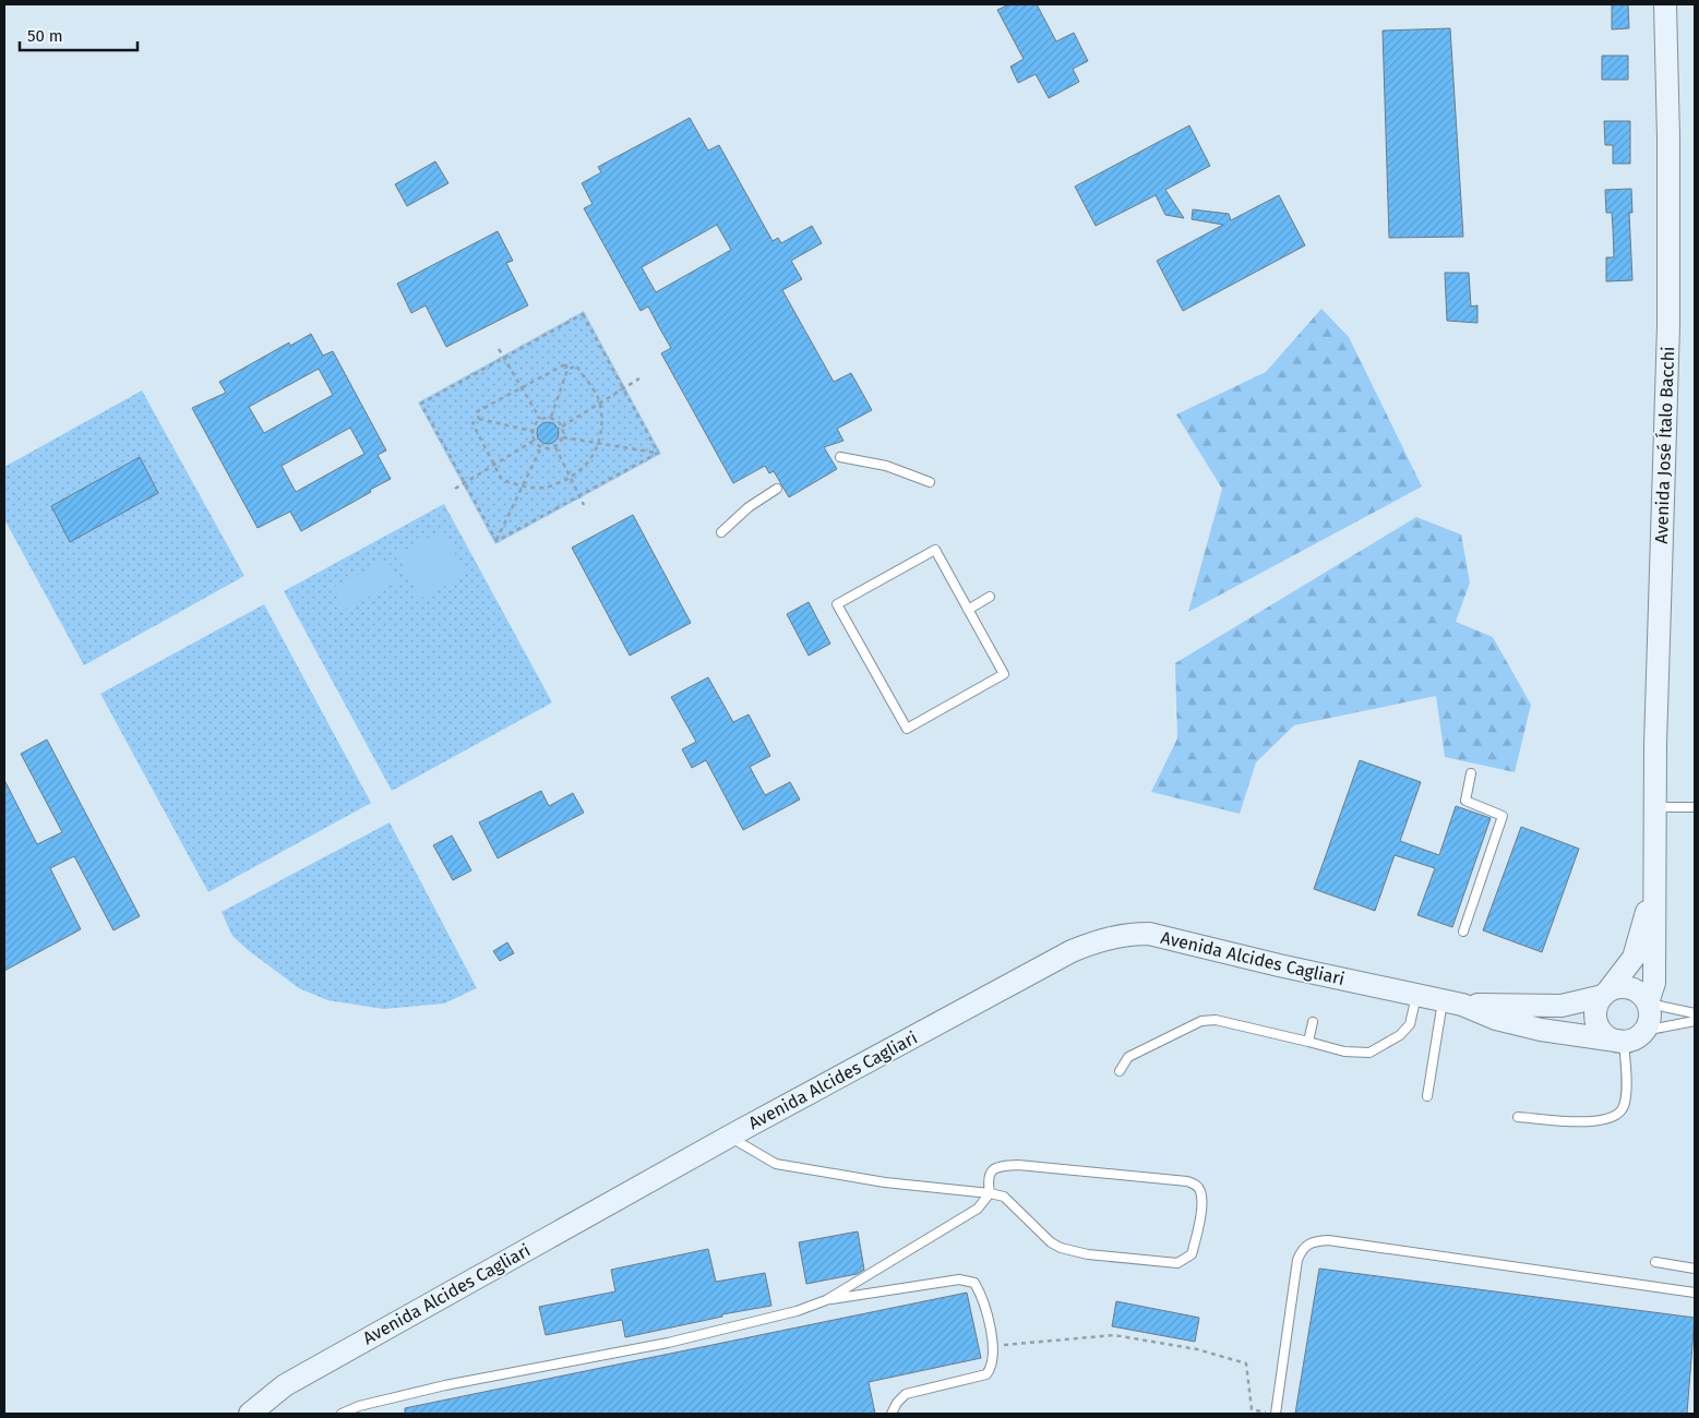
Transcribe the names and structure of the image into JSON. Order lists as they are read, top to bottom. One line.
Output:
{"streets":{"main road":["Avenida José Ítalo Bacchi","Avenida Alcides Cagliari"]},"crossings":[["Avenida José Ítalo Bacchi","Avenida Alcides Cagliari"]],"scale_bar":"50 m"}
